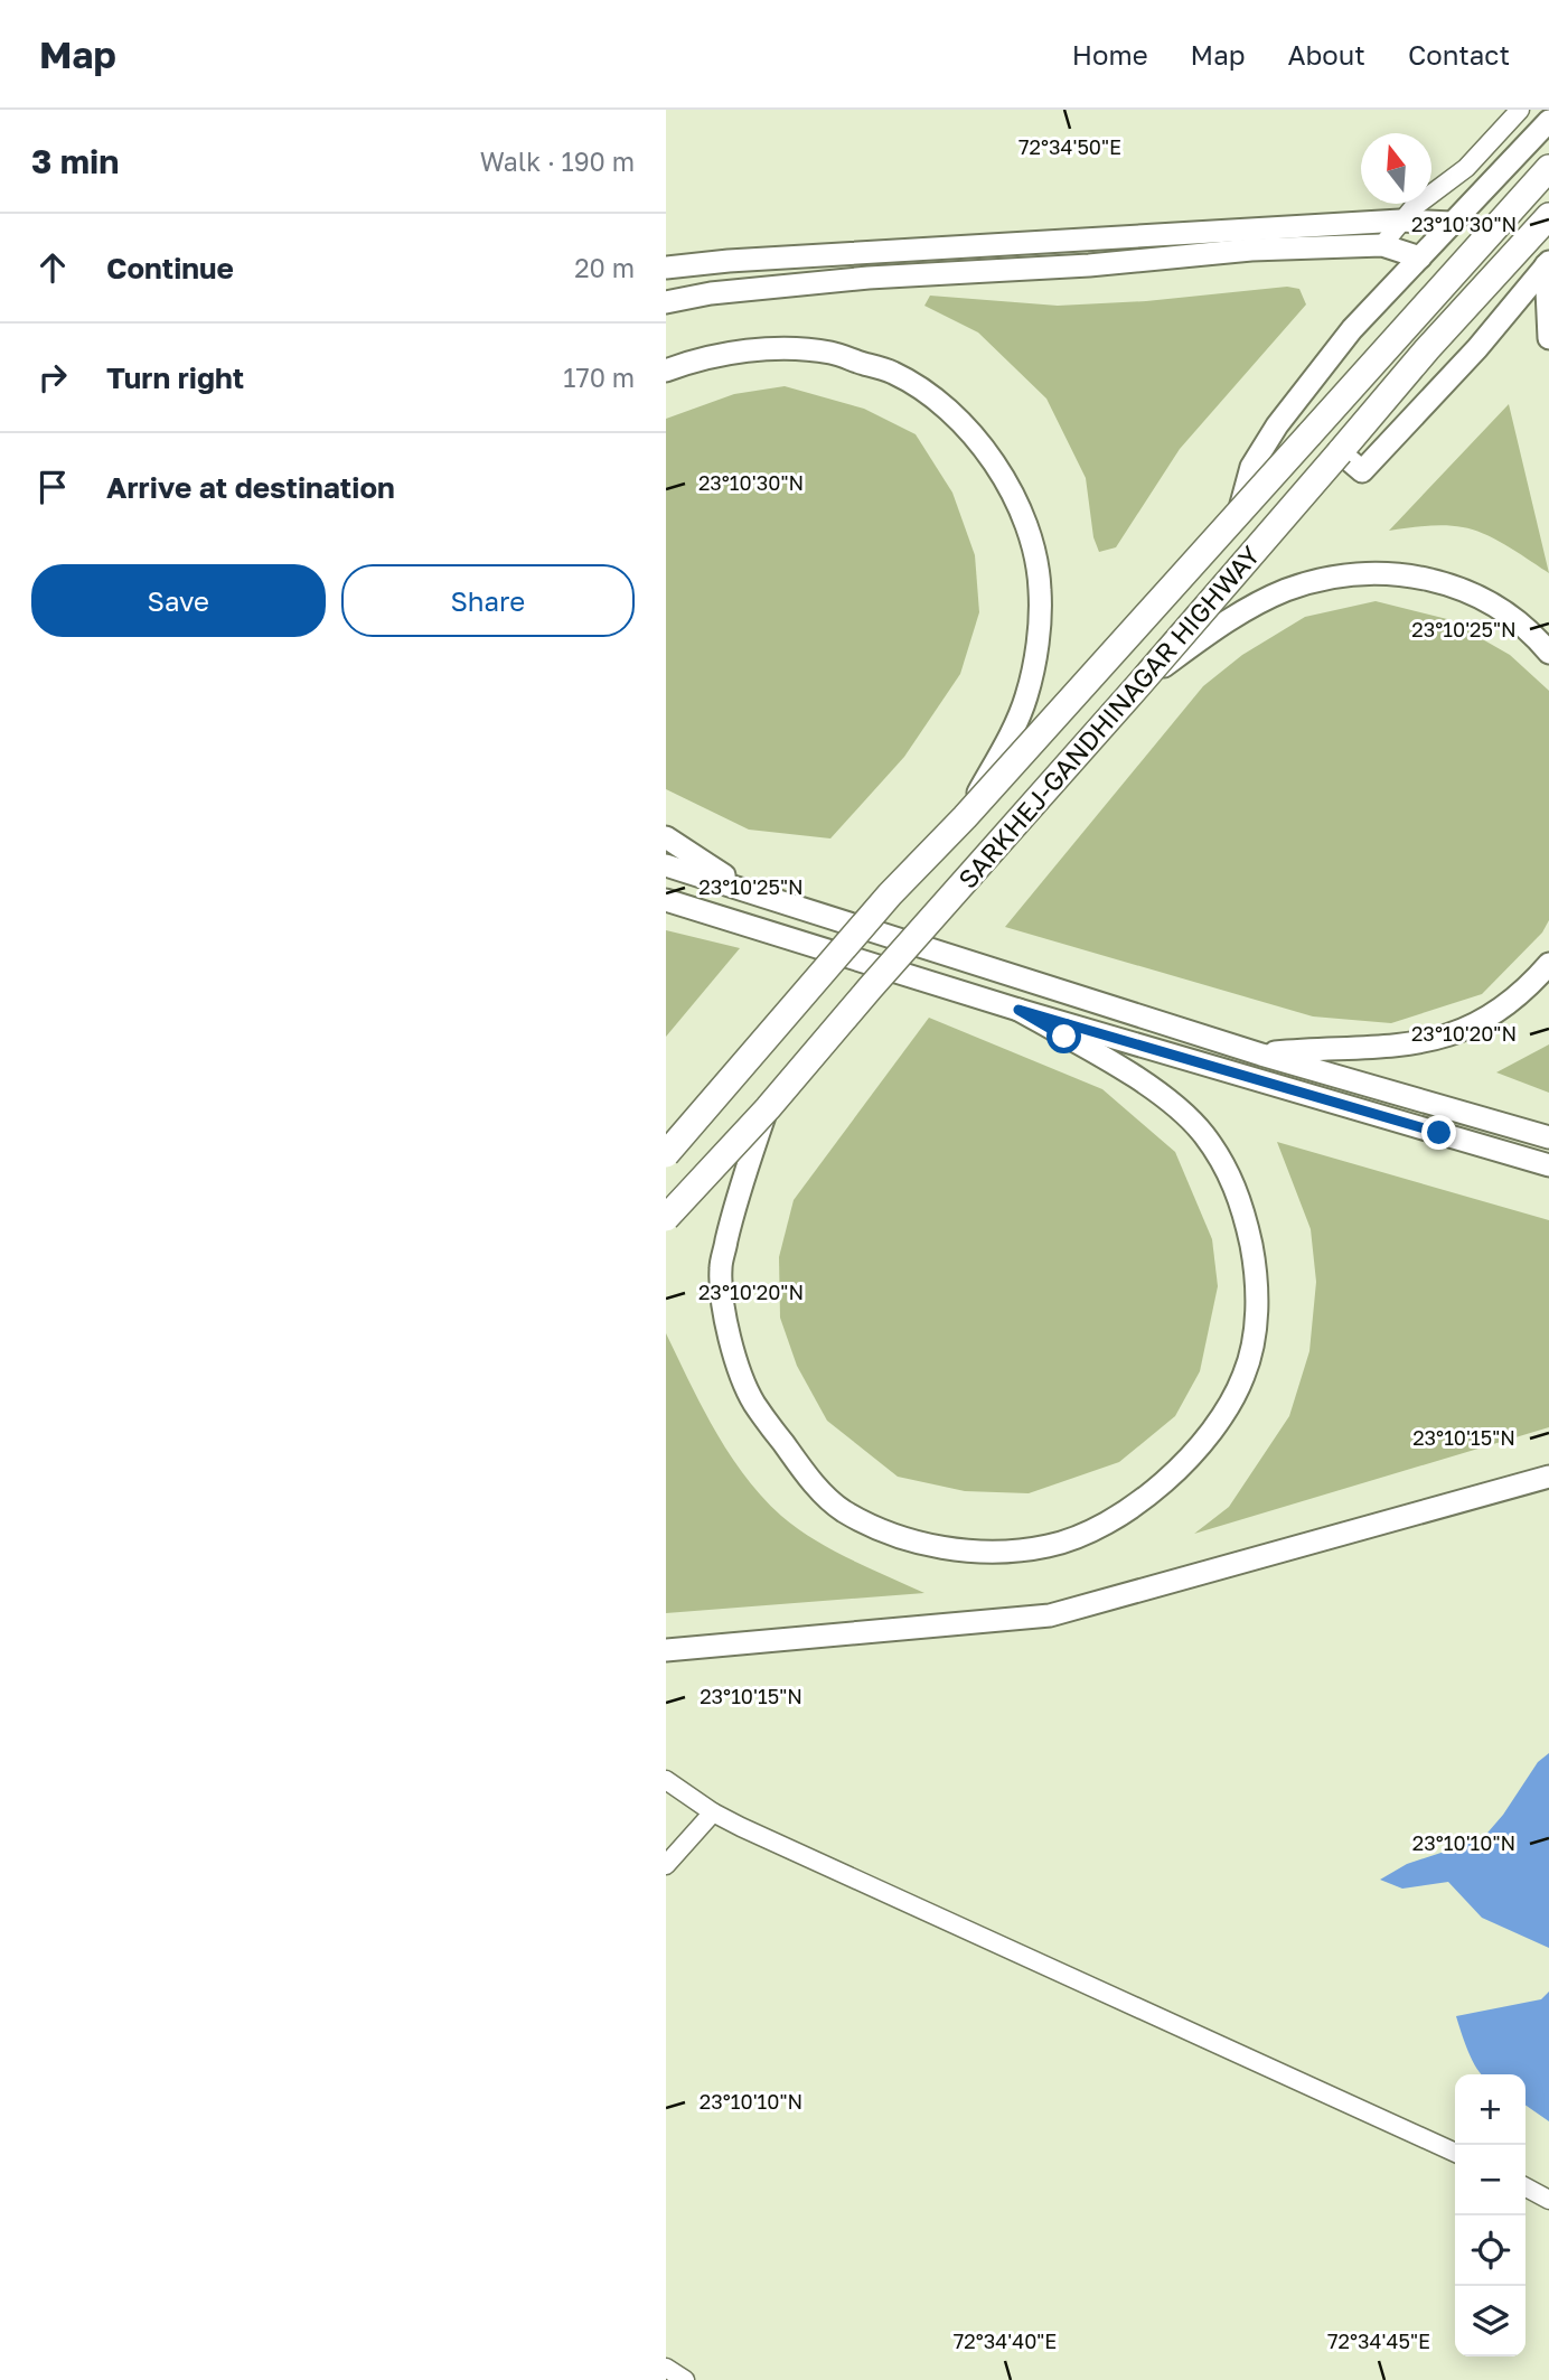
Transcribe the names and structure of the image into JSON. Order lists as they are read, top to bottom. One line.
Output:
{"streets":{"highway":["SARKHEJ-GANDHINAGAR HIGHWAY"]},"north":"top","page":{"header":"Map","nav":["Home","Map","About","Contact"],"heading":["3 min","Walk · 190 m"],"list":[["Continue","20 m"],["Turn right","170 m"],"Arrive at destination"],"buttons":["Save","Share"],"map_buttons":["+","−"]},"coordinates":["72°34'50\"E","23°10'30\"N","23°10'25\"N","23°10'20\"N","23°10'15\"N","23°10'10\"N","72°34'40\"E","72°34'45\"E"]}
